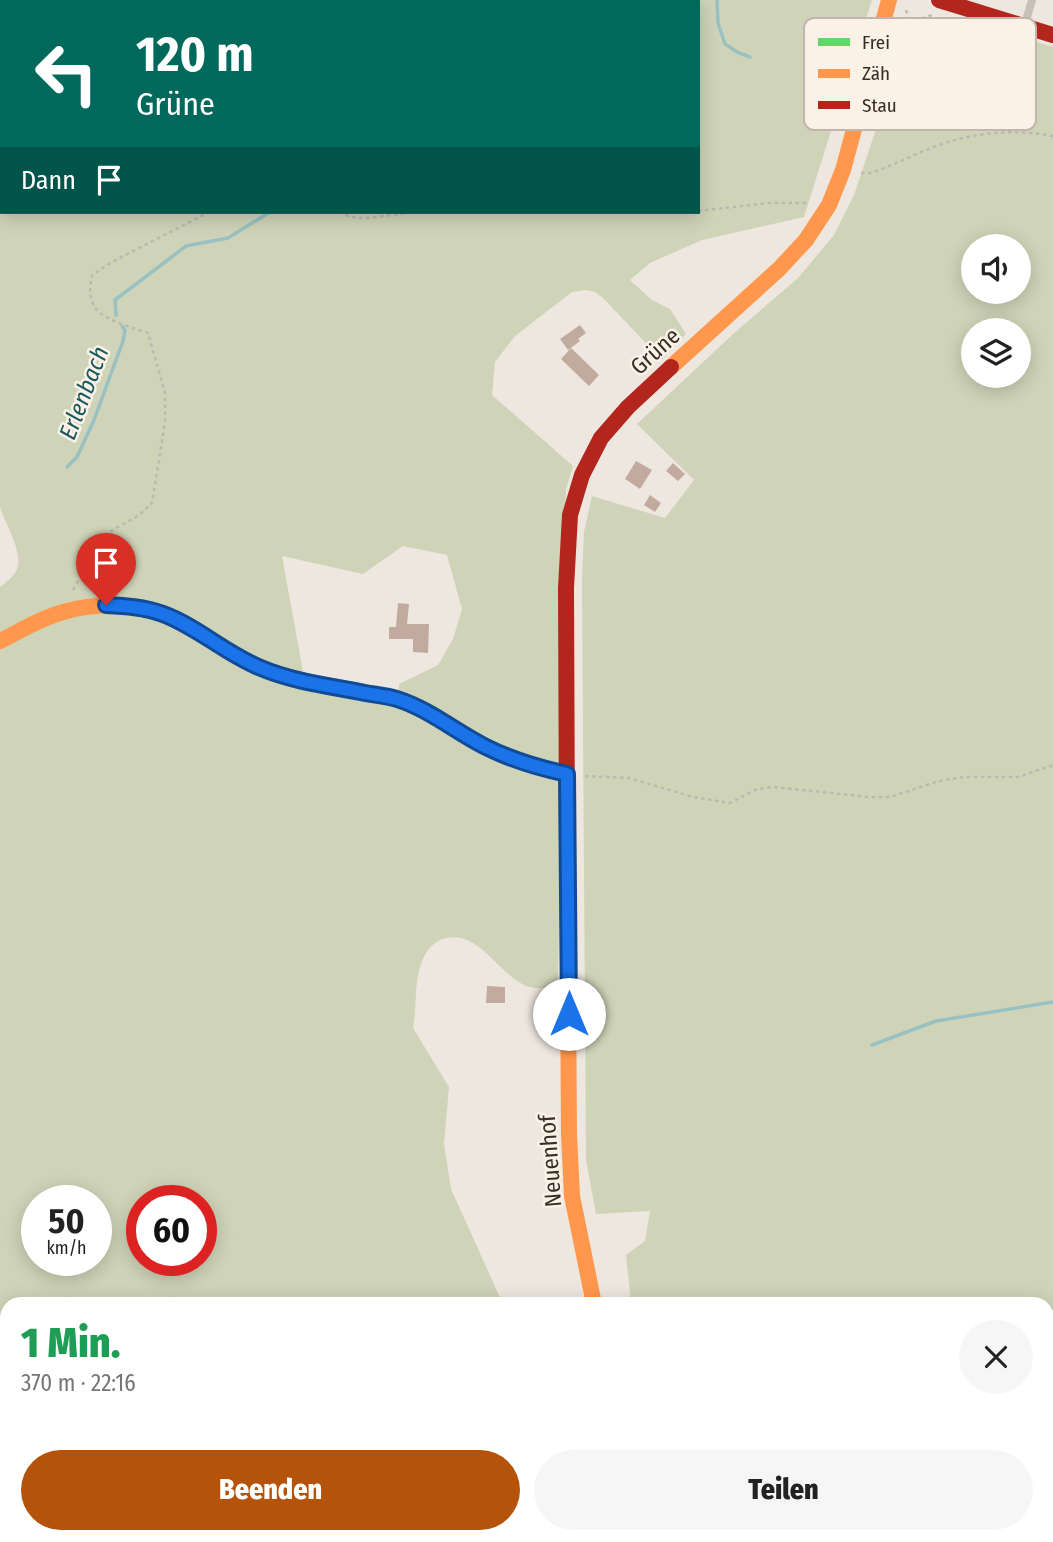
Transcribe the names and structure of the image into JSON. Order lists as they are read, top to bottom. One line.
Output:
{"streets":{"main road":["Grüne","Neuenhof"]},"crossings":[["Grüne","Neuenhof"]],"water":["Erlenbach"],"legend":["Frei","Zäh","Stau"],"page":{"turn":["120 m","Grüne"],"then":"Dann","speed":"50 km/h","limit":"60","heading":["1 Min.","370 m · 22:16"],"buttons":["Beenden","Teilen"]}}
